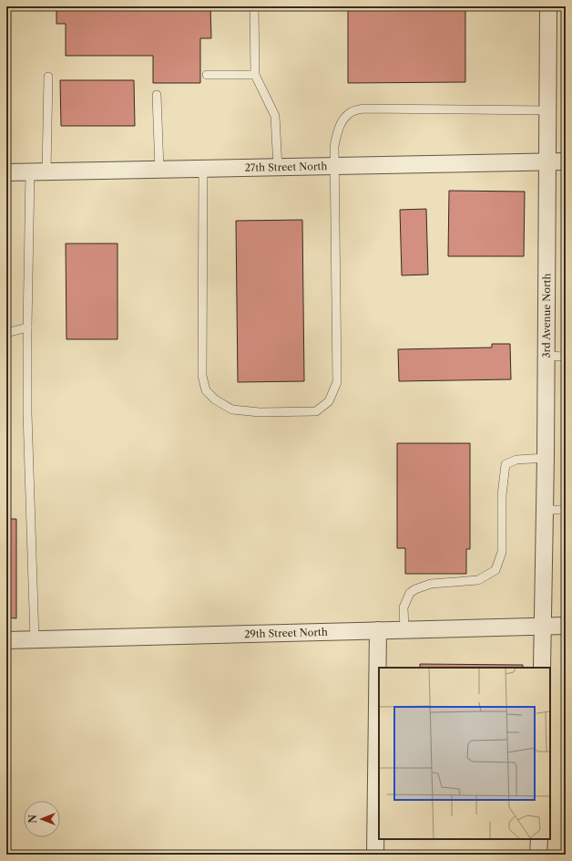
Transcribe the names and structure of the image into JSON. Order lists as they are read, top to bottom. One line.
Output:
{"streets":{"street":["27th Street North","3rd Avenue North","29th Street North"]},"crossings":[["27th Street North","3rd Avenue North"],["3rd Avenue North","29th Street North"]],"north":"left"}
